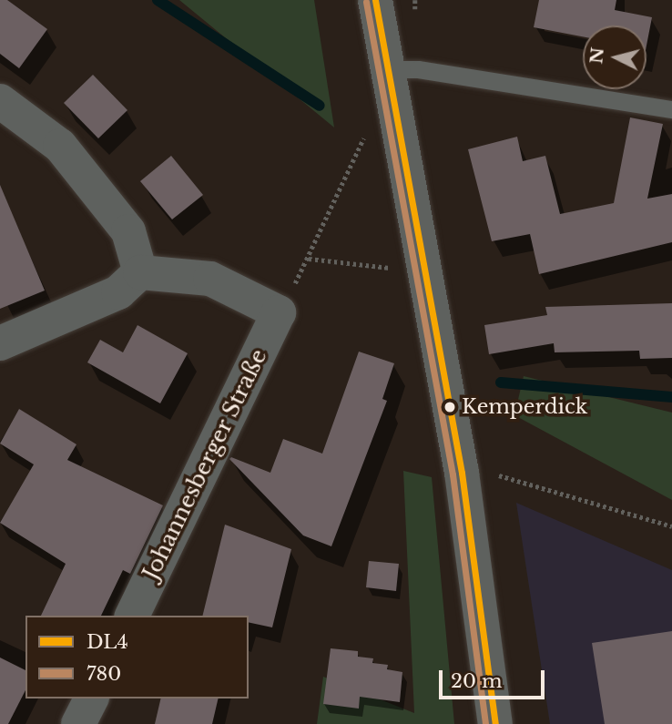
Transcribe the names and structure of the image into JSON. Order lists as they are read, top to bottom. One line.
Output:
{"streets":{"street":["Johannesberger Straße"]},"places":["Kemperdick"],"lines":["transit line DL4","transit line 780"],"legend":["DL4","780"],"scale_bar":"20 m","north":"left"}
